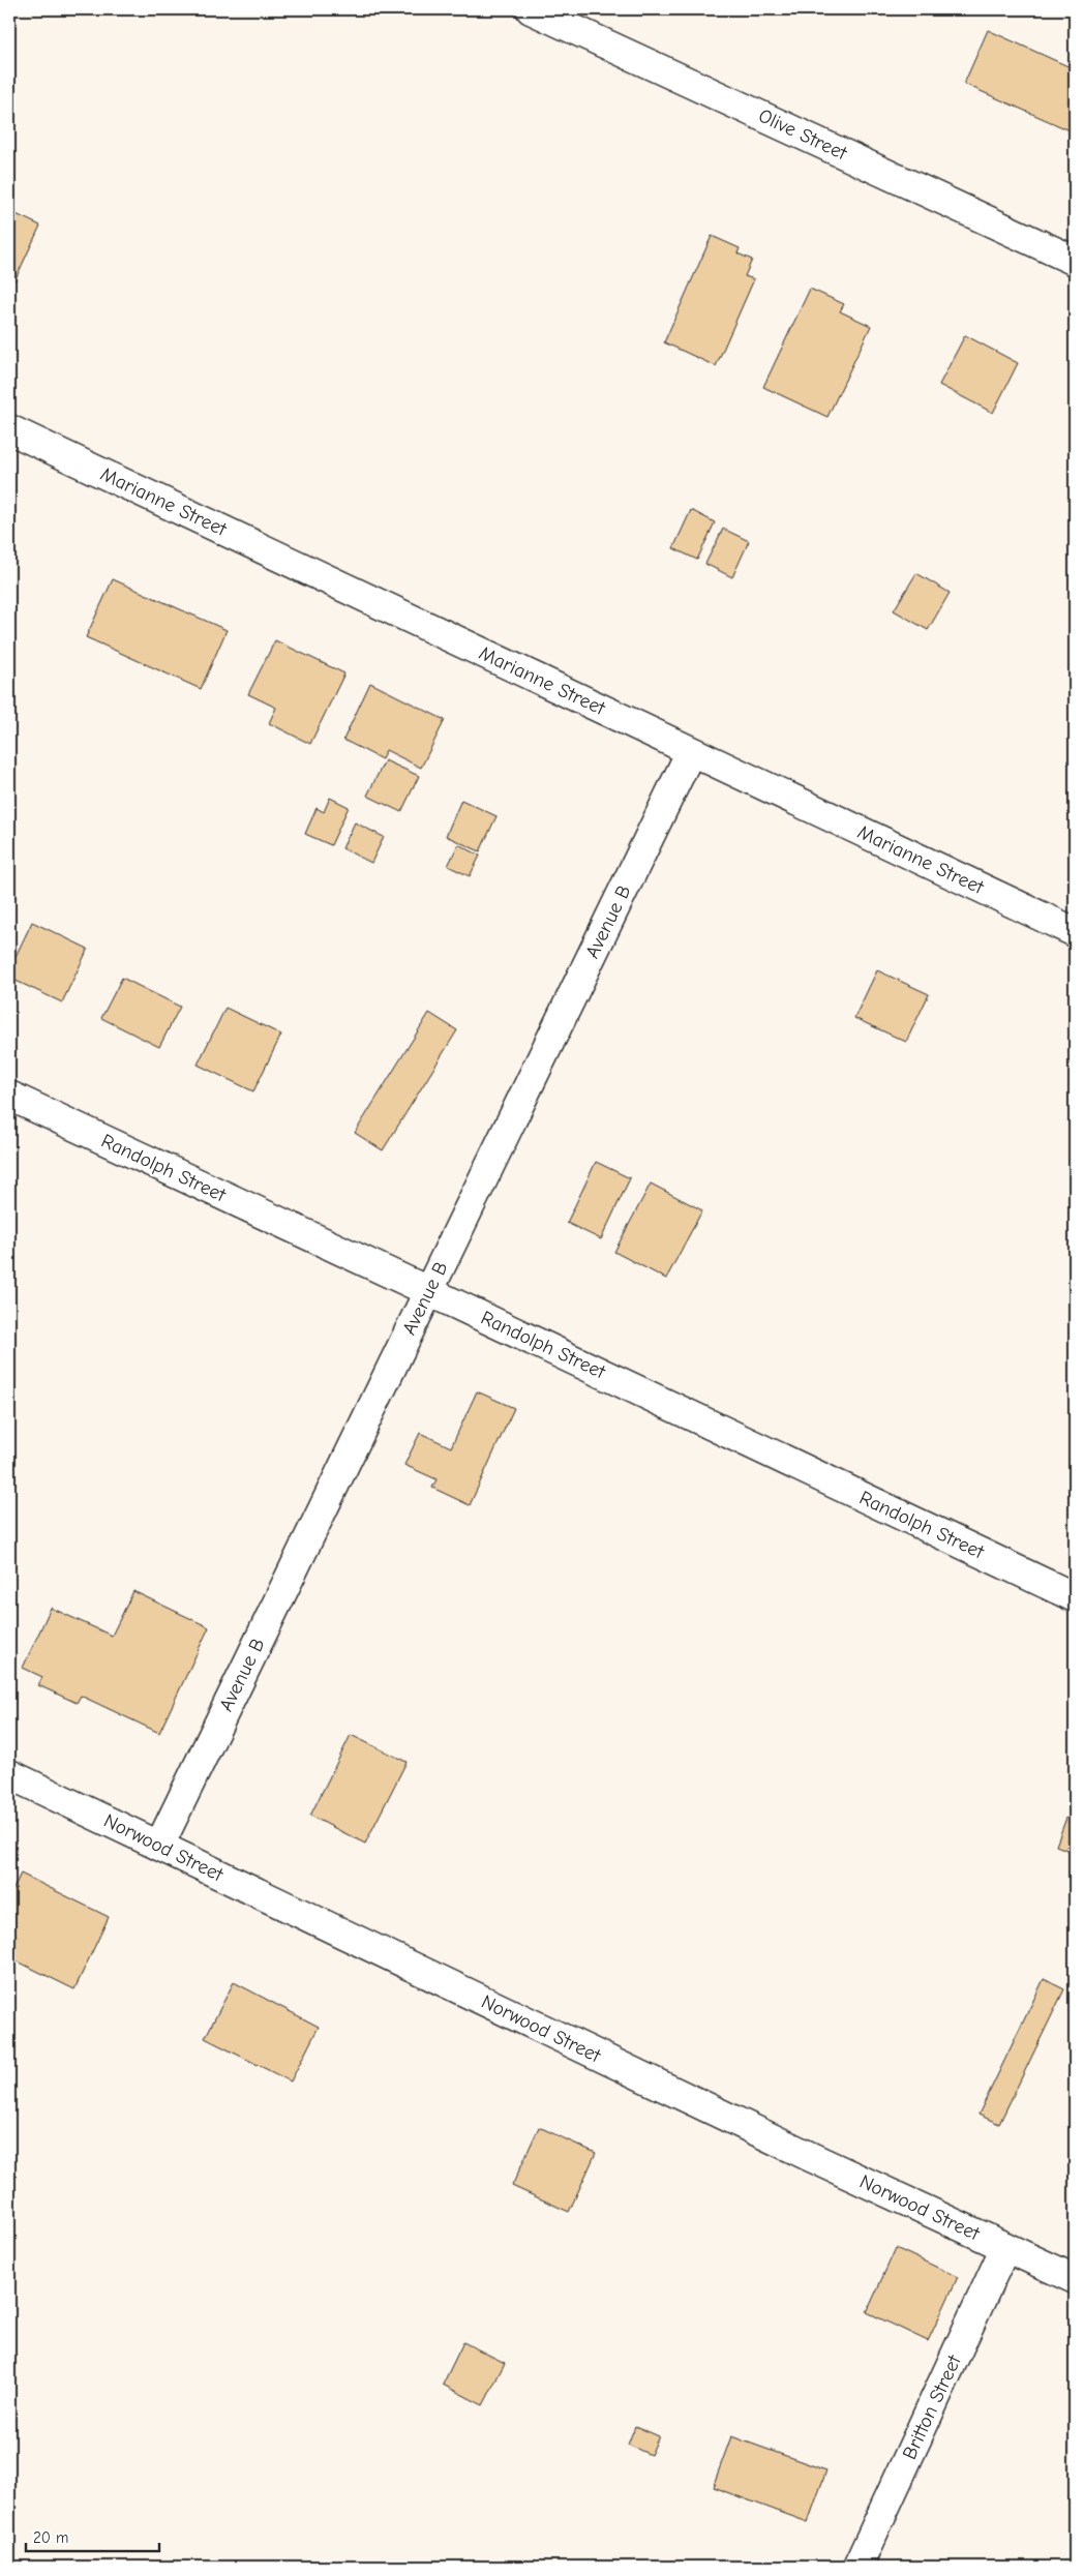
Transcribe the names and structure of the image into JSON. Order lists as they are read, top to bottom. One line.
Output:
{"streets":{"street":["Olive Street","Marianne Street","Avenue B","Randolph Street","Norwood Street","Britton Street"]},"crossings":[["Marianne Street","Avenue B"],["Avenue B","Randolph Street"],["Avenue B","Norwood Street"],["Norwood Street","Britton Street"]],"scale_bar":"20 m"}
